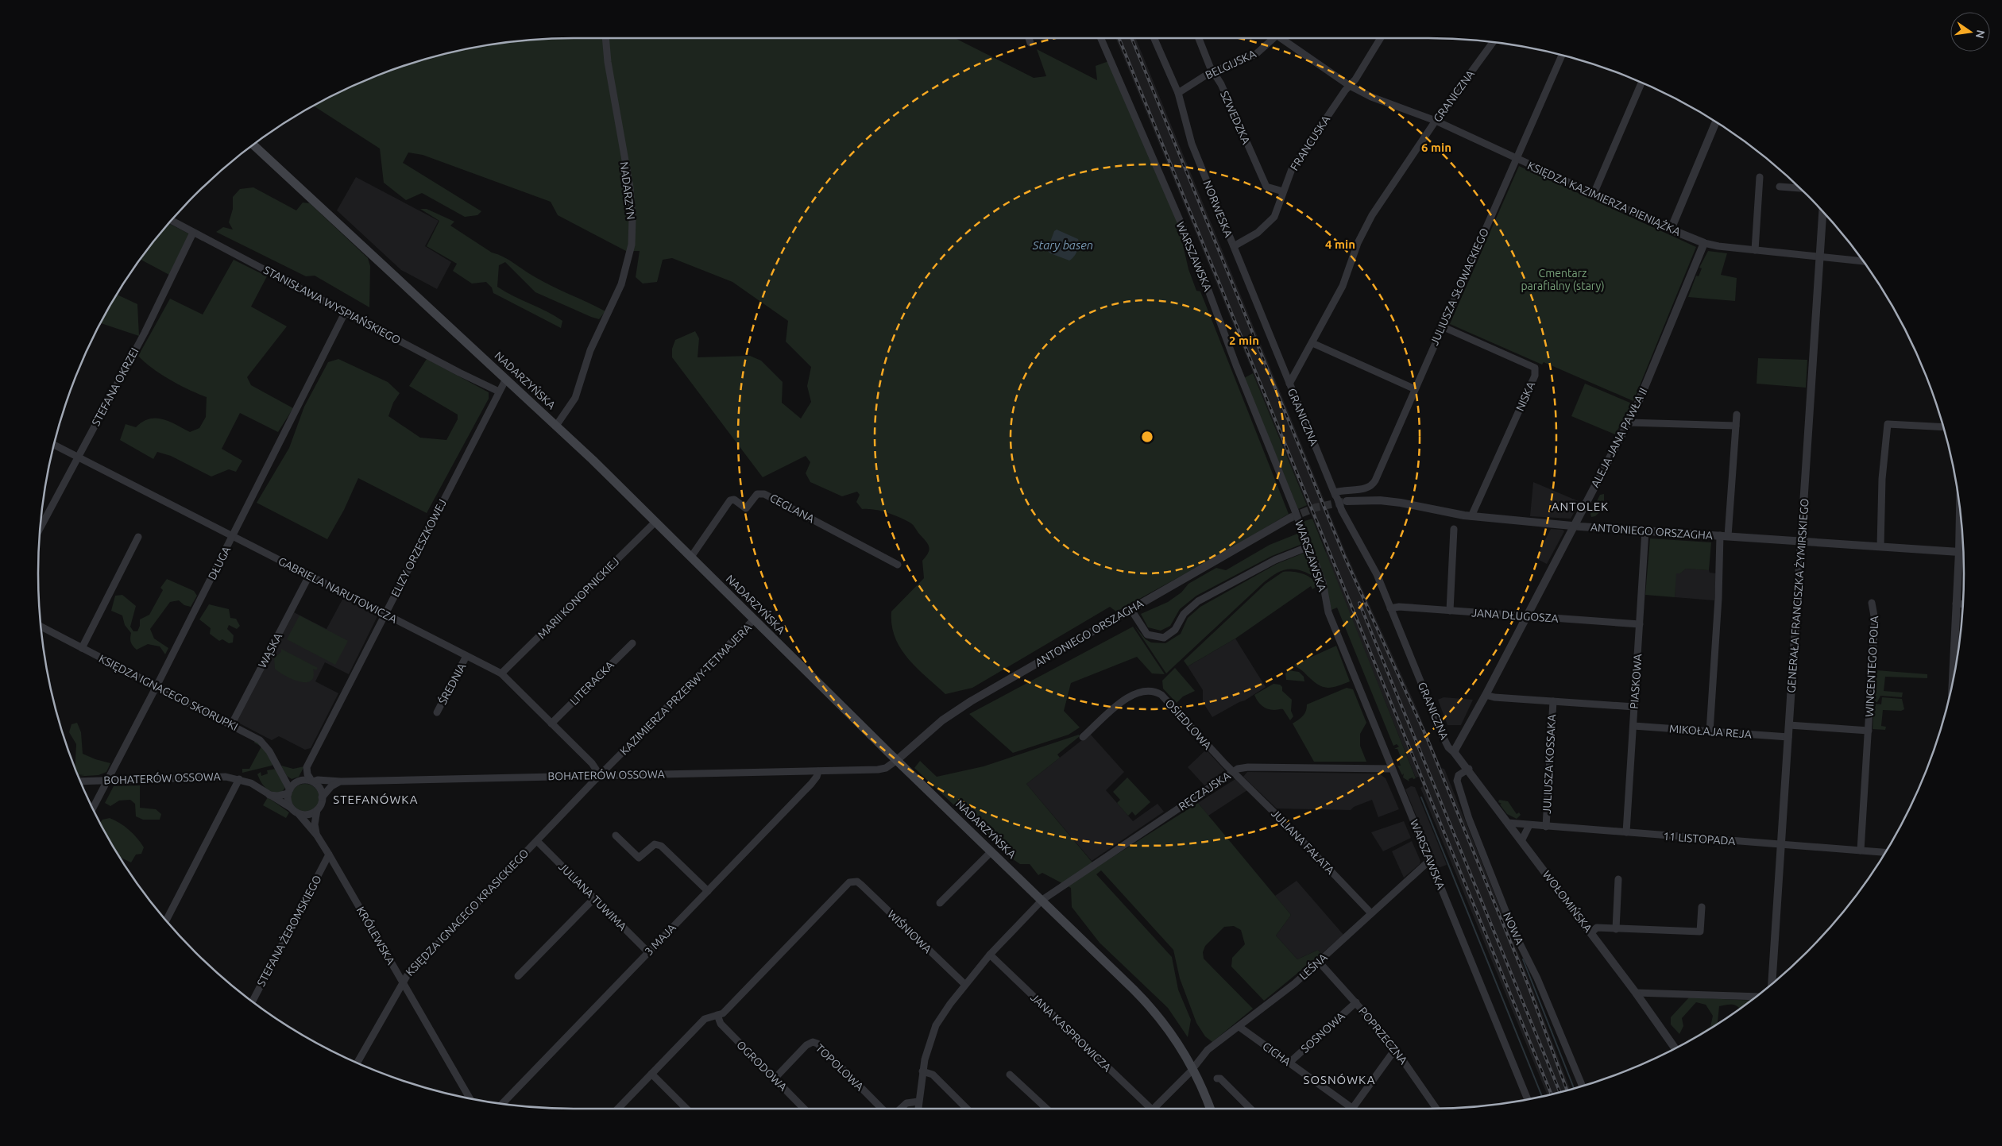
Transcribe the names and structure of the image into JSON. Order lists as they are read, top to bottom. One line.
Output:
{"streets":{"main road":["NADARZYŃSKA"],"street":["BELGIJSKA","GRANICZNA","SZWEDZKA","FRANCUSKA","NADARZYN","KSIĘDZA KAZIMIERZA PIENIĄŻKA","NORWESKA","WARSZAWSKA","JULIUSZA SŁOWACKIEGO","STANISŁAWA WYSPIAŃSKIEGO","STEFANA OKRZEI","NISKA","ALEJA JANA PAWŁA II","CEGLANA","ANTONIEGO ORSZAGHA","ELIZY ORZESZKOWEJ","DŁUGA","GABRIELA NARUTOWICZA","GENERAŁA FRANCISZKA ŻYMIRSKIEGO","MARII KONOPNICKIEJ","JANA DŁUGOSZA","WĄSKA","WINCENTEGO POLA","PIASKOWA","LITERACKA","ŚREDNIA","KAZIMIERZA PRZERWY-TETMAJERA","KSIĘDZA IGNACEGO SKORUPKI","OSIEDLOWA","MIKOŁAJA REJA","JULIUSZA KOSSAKA","BOHATERÓW OSSOWA","RĘCZAJSKA","11 LISTOPADA","JULIANA FAŁATA","JULIANA TUWIMA","WOŁOMIŃSKA","KSIĘDZA IGNACEGO KRASICKIEGO","NOWA","STEFANA ŻEROMSKIEGO","WIŚNIOWA","KRÓLEWSKA","3 MAJA","LEŚNA","JANA KASPROWICZA","SOSNOWA","POPRZECZNA","CICHA","OGRODOWA","TOPOLOWA"]},"crossings":[["BELGIJSKA","SZWEDZKA"],["BELGIJSKA","NORWESKA"],["GRANICZNA","KSIĘDZA KAZIMIERZA PIENIĄŻKA"],["GRANICZNA","NORWESKA"],["GRANICZNA","JULIUSZA SŁOWACKIEGO"],["GRANICZNA","ALEJA JANA PAWŁA II"],["GRANICZNA","JANA DŁUGOSZA"],["GRANICZNA","WOŁOMIŃSKA"],["SZWEDZKA","FRANCUSKA"],["FRANCUSKA","KSIĘDZA KAZIMIERZA PIENIĄŻKA"],["FRANCUSKA","NORWESKA"],["NADARZYN","NADARZYŃSKA"],["KSIĘDZA KAZIMIERZA PIENIĄŻKA","JULIUSZA SŁOWACKIEGO"],["KSIĘDZA KAZIMIERZA PIENIĄŻKA","ALEJA JANA PAWŁA II"],["KSIĘDZA KAZIMIERZA PIENIĄŻKA","GENERAŁA FRANCISZKA ŻYMIRSKIEGO"],["WARSZAWSKA","RĘCZAJSKA"],["WARSZAWSKA","LEŚNA"],["JULIUSZA SŁOWACKIEGO","NISKA"],["STANISŁAWA WYSPIAŃSKIEGO","STEFANA OKRZEI"],["STANISŁAWA WYSPIAŃSKIEGO","ELIZY ORZESZKOWEJ"],["STANISŁAWA WYSPIAŃSKIEGO","DŁUGA"],["NADARZYŃSKA","CEGLANA"],["NADARZYŃSKA","ANTONIEGO ORSZAGHA"],["NADARZYŃSKA","ELIZY ORZESZKOWEJ"],["NADARZYŃSKA","MARII KONOPNICKIEJ"],["NADARZYŃSKA","KAZIMIERZA PRZERWY-TETMAJERA"],["NADARZYŃSKA","BOHATERÓW OSSOWA"],["NADARZYŃSKA","RĘCZAJSKA"],["NADARZYŃSKA","LEŚNA"],["STEFANA OKRZEI","GABRIELA NARUTOWICZA"],["NISKA","ANTONIEGO ORSZAGHA"],["ALEJA JANA PAWŁA II","ANTONIEGO ORSZAGHA"],["ALEJA JANA PAWŁA II","JANA DŁUGOSZA"],["ALEJA JANA PAWŁA II","WOŁOMIŃSKA"],["ANTONIEGO ORSZAGHA","GENERAŁA FRANCISZKA ŻYMIRSKIEGO"],["ANTONIEGO ORSZAGHA","PIASKOWA"],["ANTONIEGO ORSZAGHA","BOHATERÓW OSSOWA"],["ELIZY ORZESZKOWEJ","GABRIELA NARUTOWICZA"],["ELIZY ORZESZKOWEJ","KSIĘDZA IGNACEGO SKORUPKI"],["ELIZY ORZESZKOWEJ","BOHATERÓW OSSOWA"],["ELIZY ORZESZKOWEJ","KRÓLEWSKA"],["DŁUGA","GABRIELA NARUTOWICZA"],["DŁUGA","KSIĘDZA IGNACEGO SKORUPKI"],["DŁUGA","BOHATERÓW OSSOWA"],["GABRIELA NARUTOWICZA","MARII KONOPNICKIEJ"],["GABRIELA NARUTOWICZA","WĄSKA"],["GABRIELA NARUTOWICZA","LITERACKA"],["GABRIELA NARUTOWICZA","ŚREDNIA"],["GABRIELA NARUTOWICZA","KAZIMIERZA PRZERWY-TETMAJERA"],["GABRIELA NARUTOWICZA","BOHATERÓW OSSOWA"],["GABRIELA NARUTOWICZA","KSIĘDZA IGNACEGO KRASICKIEGO"],["GENERAŁA FRANCISZKA ŻYMIRSKIEGO","WINCENTEGO POLA"],["GENERAŁA FRANCISZKA ŻYMIRSKIEGO","MIKOŁAJA REJA"],["GENERAŁA FRANCISZKA ŻYMIRSKIEGO","11 LISTOPADA"],["JANA DŁUGOSZA","PIASKOWA"],["WĄSKA","KSIĘDZA IGNACEGO SKORUPKI"],["WINCENTEGO POLA","11 LISTOPADA"],["PIASKOWA","MIKOŁAJA REJA"],["PIASKOWA","11 LISTOPADA"],["KAZIMIERZA PRZERWY-TETMAJERA","BOHATERÓW OSSOWA"],["KAZIMIERZA PRZERWY-TETMAJERA","KSIĘDZA IGNACEGO KRASICKIEGO"],["KSIĘDZA IGNACEGO SKORUPKI","BOHATERÓW OSSOWA"],["KSIĘDZA IGNACEGO SKORUPKI","KRÓLEWSKA"],["OSIEDLOWA","RĘCZAJSKA"],["OSIEDLOWA","JULIANA FAŁATA"],["JULIUSZA KOSSAKA","11 LISTOPADA"],["BOHATERÓW OSSOWA","KSIĘDZA IGNACEGO KRASICKIEGO"],["BOHATERÓW OSSOWA","KRÓLEWSKA"],["BOHATERÓW OSSOWA","3 MAJA"],["RĘCZAJSKA","JULIANA FAŁATA"],["RĘCZAJSKA","WIŚNIOWA"],["RĘCZAJSKA","JANA KASPROWICZA"],["11 LISTOPADA","WOŁOMIŃSKA"],["JULIANA FAŁATA","LEŚNA"],["JULIANA TUWIMA","KSIĘDZA IGNACEGO KRASICKIEGO"],["JULIANA TUWIMA","3 MAJA"],["WOŁOMIŃSKA","NOWA"],["KSIĘDZA IGNACEGO KRASICKIEGO","KRÓLEWSKA"],["STEFANA ŻEROMSKIEGO","KRÓLEWSKA"],["WIŚNIOWA","OGRODOWA"],["LEŚNA","POPRZECZNA"],["LEŚNA","CICHA"],["SOSNOWA","POPRZECZNA"],["SOSNOWA","CICHA"],["OGRODOWA","TOPOLOWA"]],"districts":["ANTOLEK","STEFANÓWKA","SOSNÓWKA"],"water":["Stary basen"],"parks":["Cmentarz parafialny (stary)"],"north":"right","rings":["6 min","4 min","2 min"]}
